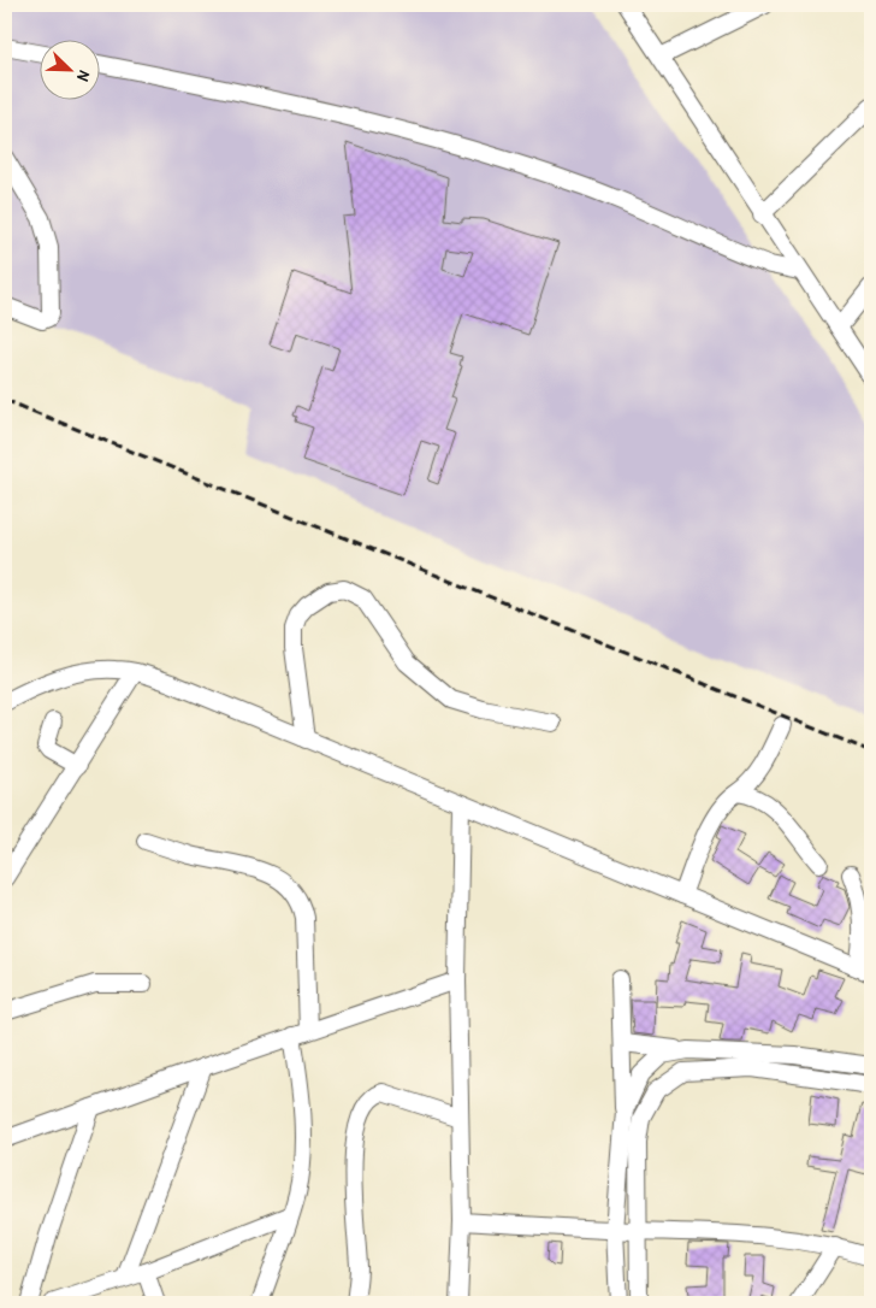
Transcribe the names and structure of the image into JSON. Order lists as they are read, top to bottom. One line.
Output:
{"north":"bottom right"}
